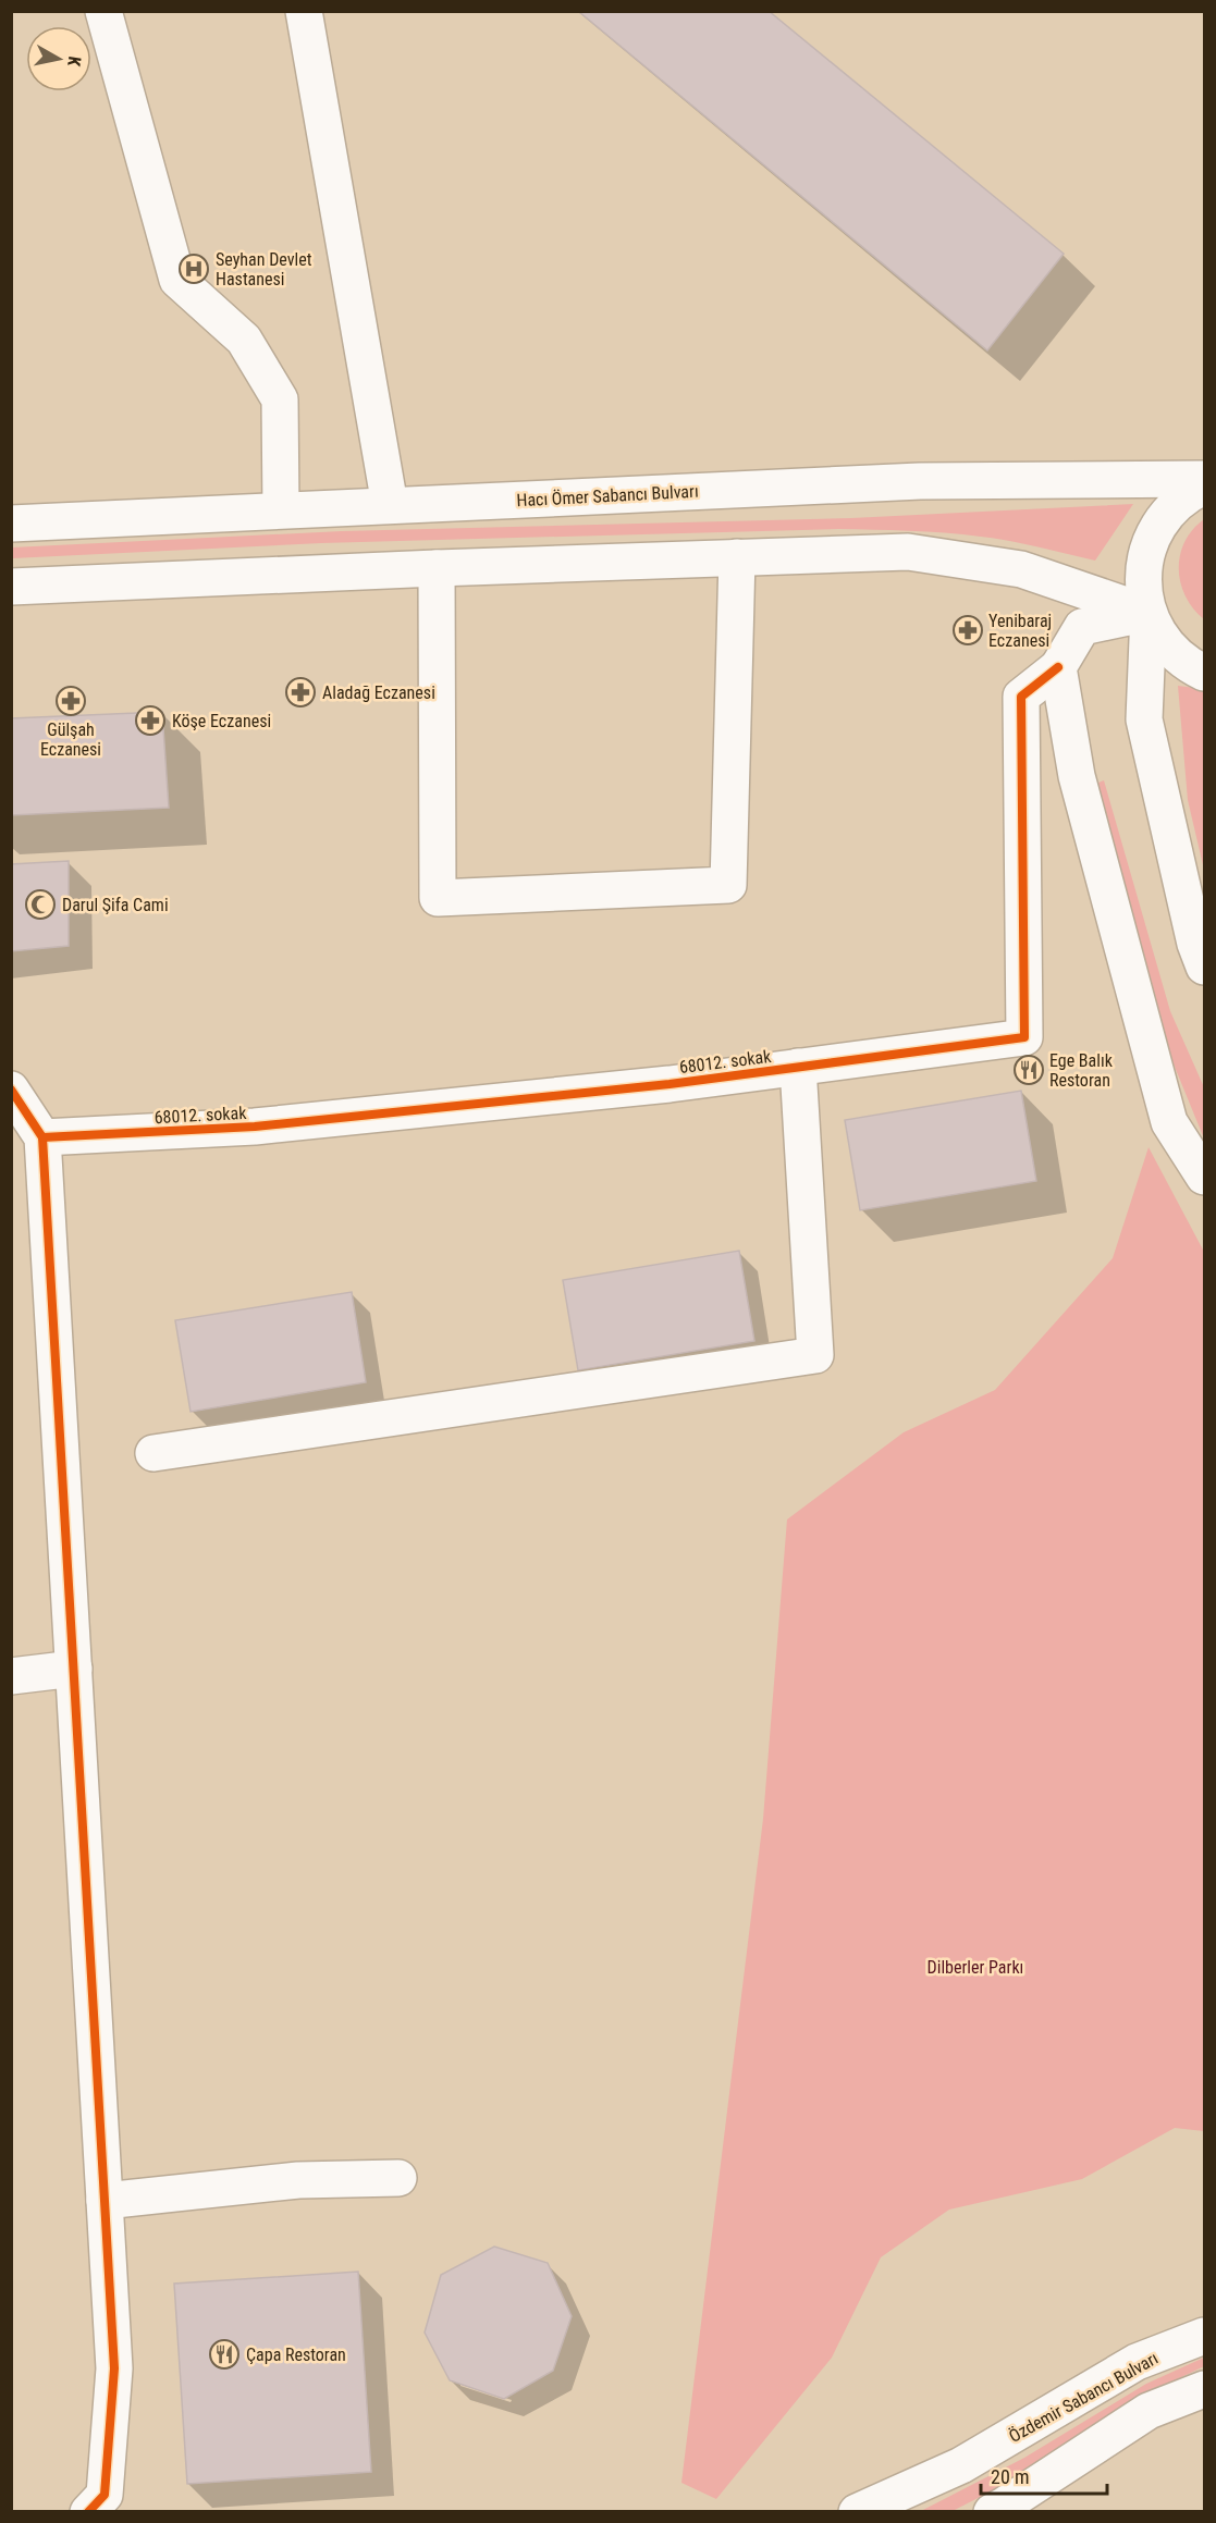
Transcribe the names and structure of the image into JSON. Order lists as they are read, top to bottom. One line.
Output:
{"streets":{"main road":["Hacı Ömer Sabancı Bulvarı","68012. sokak","Özdemir Sabancı Bulvarı"]},"parks":["Dilberler Parkı"],"places":{"hospital":["Seyhan Devlet Hastanesi"],"pharmacy":["Yenibaraj Eczanesi","Aladağ Eczanesi","Gülşah Eczanesi","Köşe Eczanesi"],"mosque":["Darul Şifa Cami"],"restaurant":["Ege Balık Restoran","Çapa Restoran"]},"scale_bar":"20 m","north":"right"}
